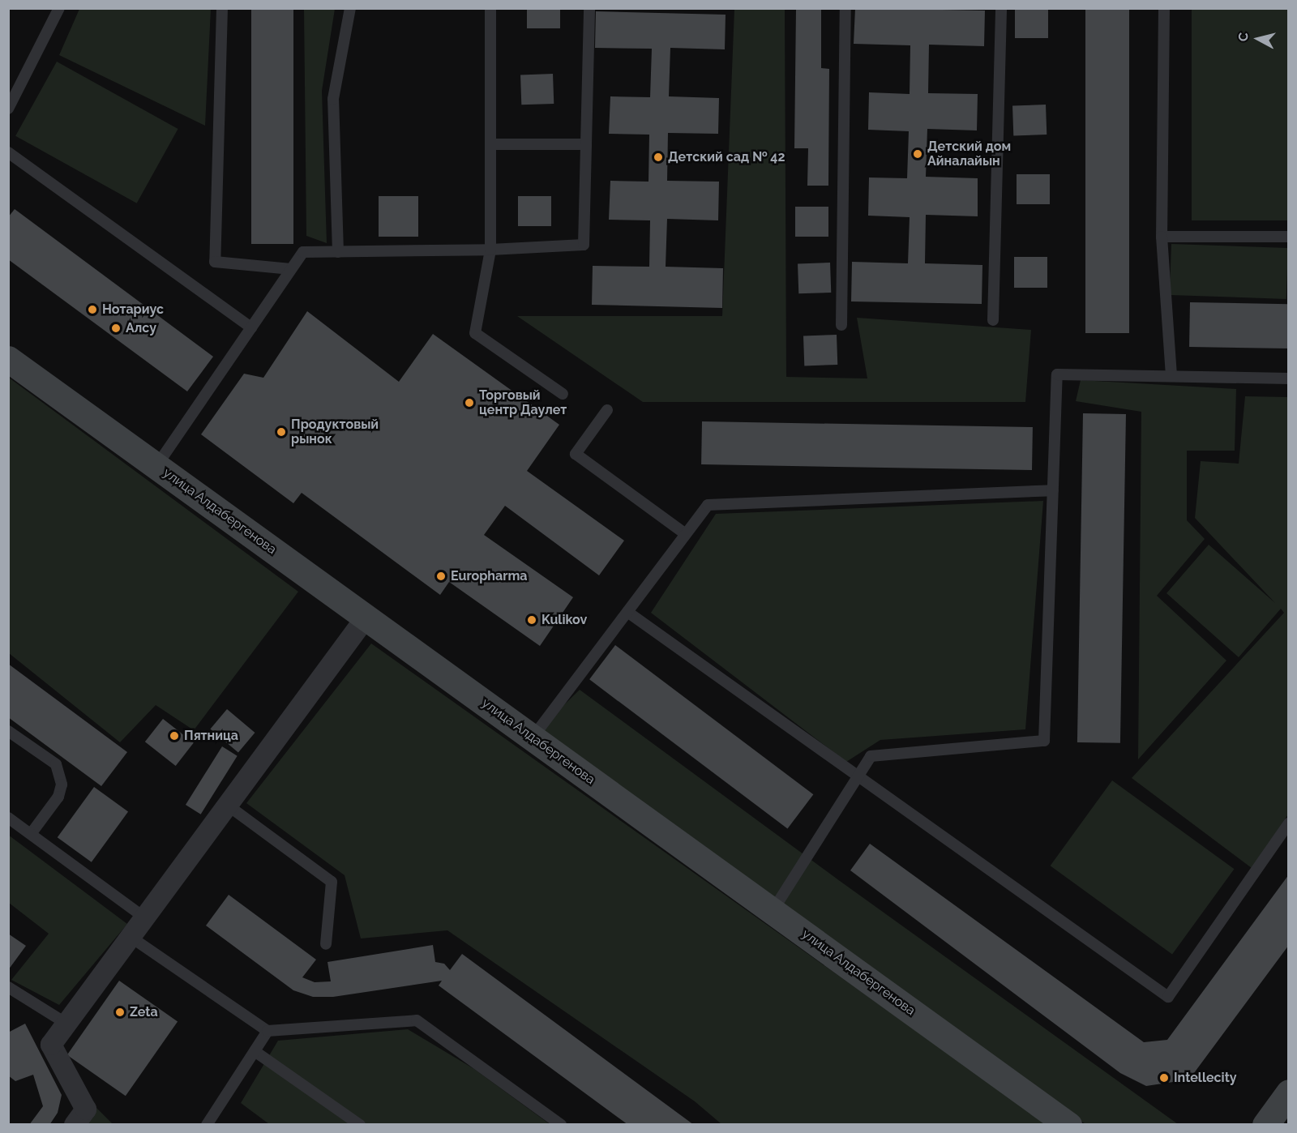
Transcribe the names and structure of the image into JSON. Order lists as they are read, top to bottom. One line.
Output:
{"streets":{"street":["улица Алдабергенова"]},"places":["Детский дом Айналайын","Детский сад № 42","Нотариус","Алсу","Торговый центр Даулет","Продуктовый рынок","Europharma","Kulikov","Пятница","Zeta","Intellecity"],"north":"left"}
